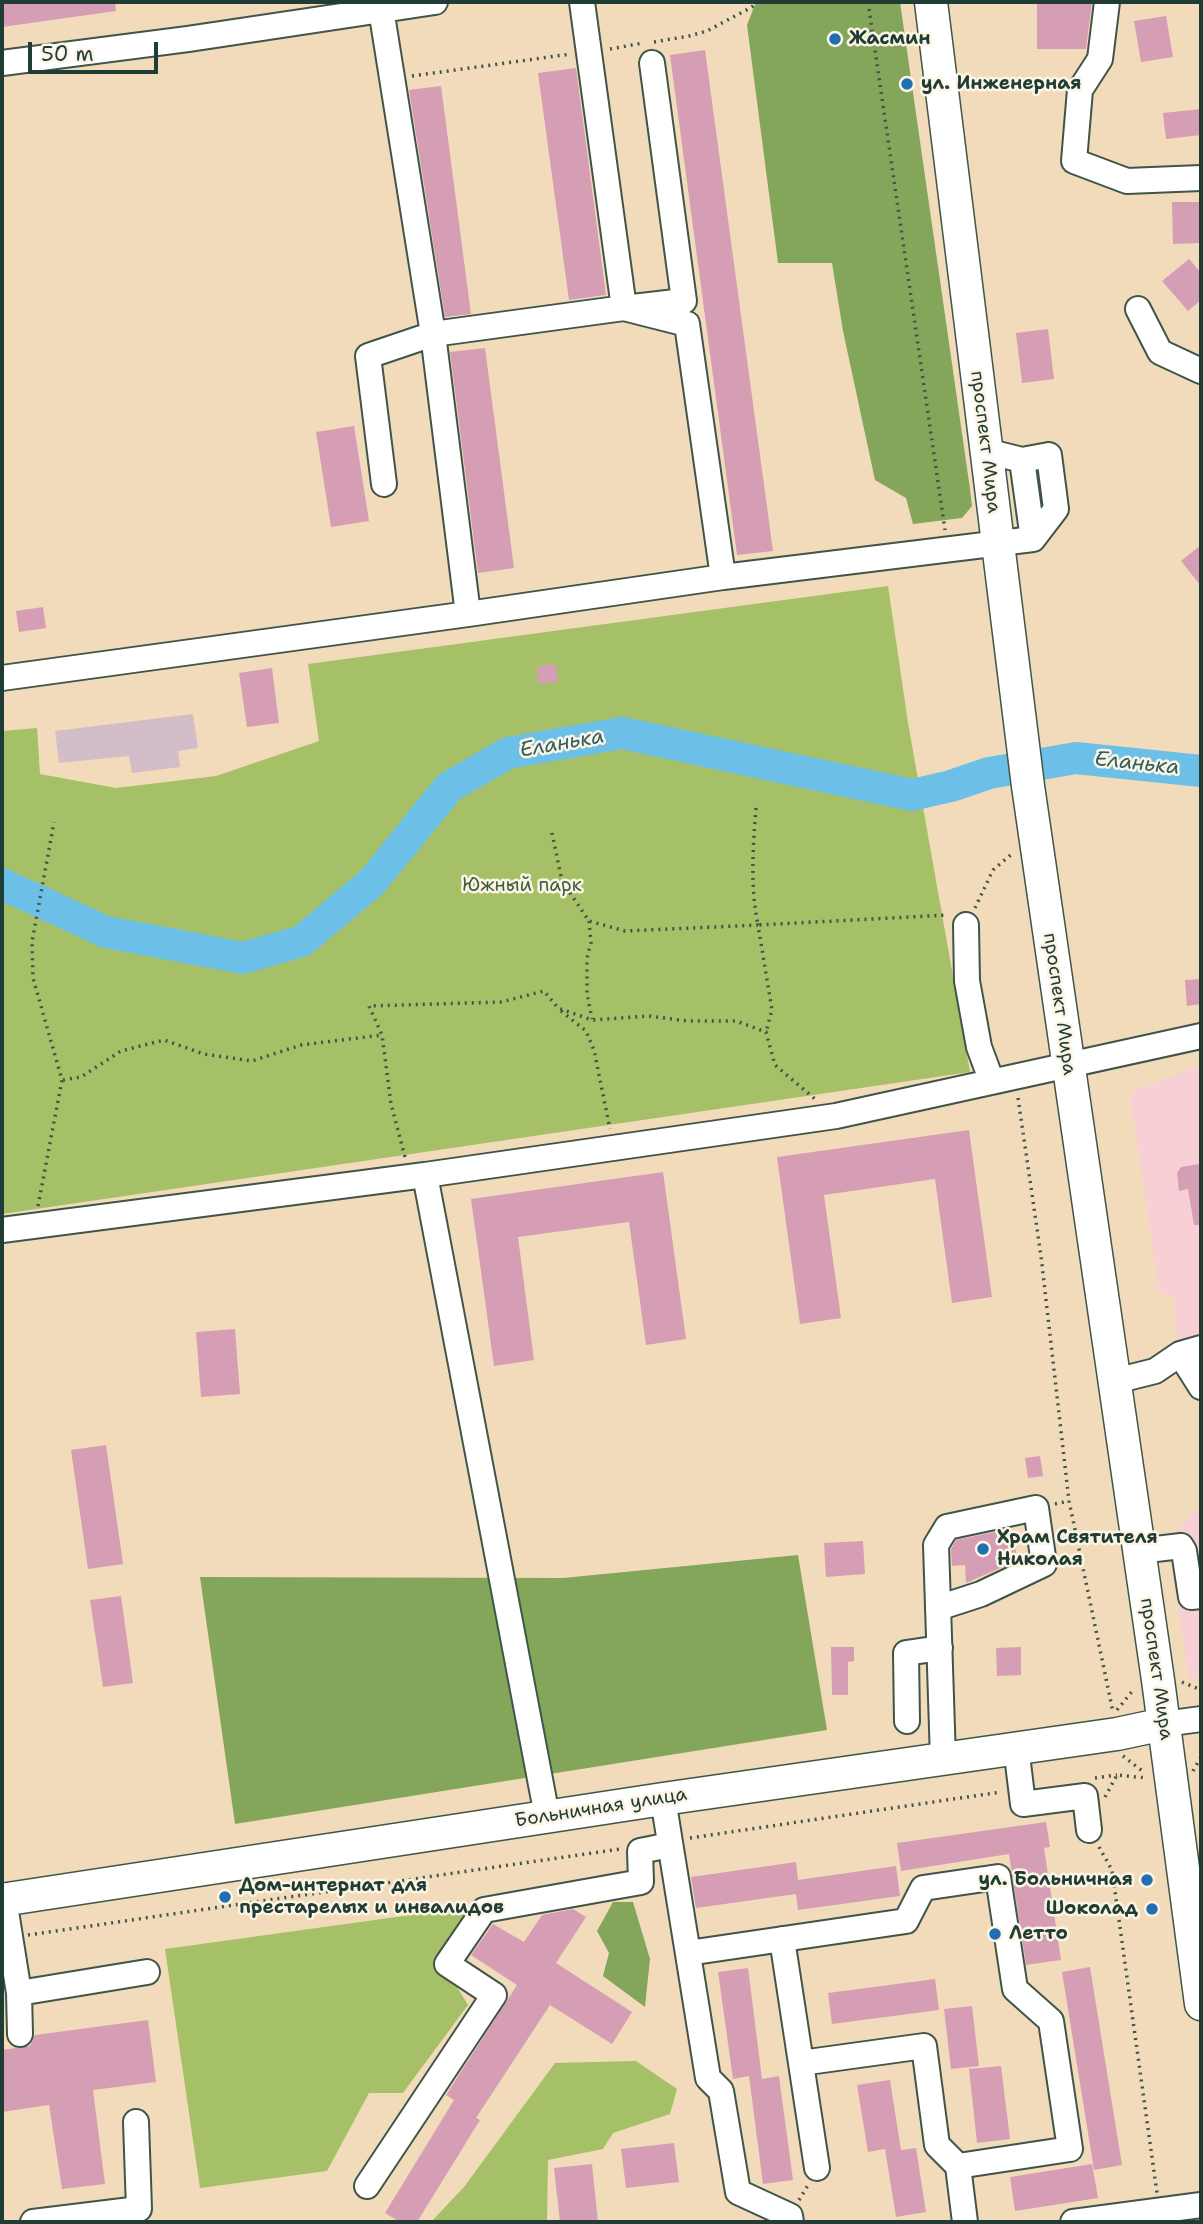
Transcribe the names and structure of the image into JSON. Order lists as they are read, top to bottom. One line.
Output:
{"streets":{"main road":["проспект Мира","Больничная улица"]},"crossings":[["проспект Мира","Больничная улица"]],"water":["Еланька"],"parks":["Южный парк"],"places":["Жасмин","ул. Инженерная","Храм Святителя Николая","ул. Больничная","Дом-интернат для престарелых и инвалидов","Шоколад","Летто"],"scale_bar":"50 m"}
